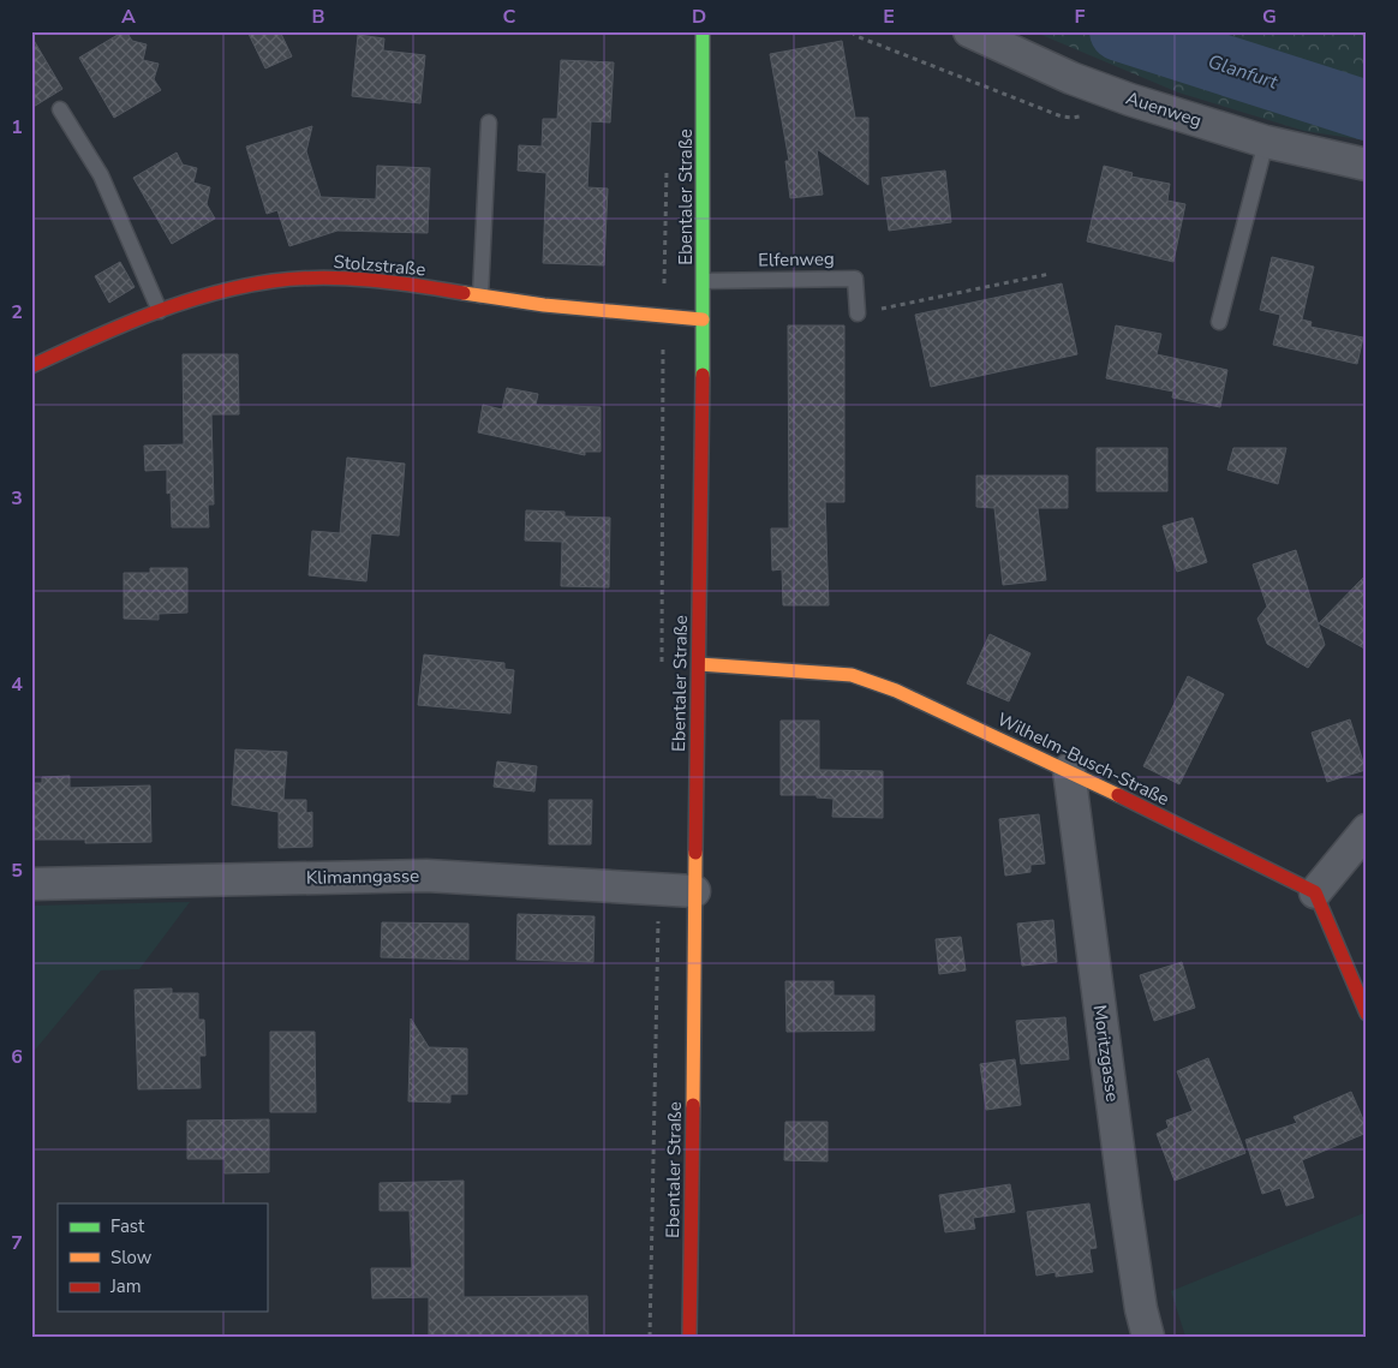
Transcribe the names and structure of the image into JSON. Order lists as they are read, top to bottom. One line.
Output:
{"streets":{"street":["Auenweg","Ebentaler Straße","Stolzstraße","Wilhelm-Busch-Straße","Klimanngasse","Moritzgasse"],"lane":["Elfenweg"]},"crossings":[["Ebentaler Straße","Elfenweg"],["Ebentaler Straße","Stolzstraße"],["Ebentaler Straße","Wilhelm-Busch-Straße"],["Ebentaler Straße","Klimanngasse"],["Wilhelm-Busch-Straße","Moritzgasse"]],"water":["Glanfurt"],"legend":["Fast","Slow","Jam"],"grid":{"columns":["A","B","C","D","E","F","G"],"rows":["1","2","3","4","5","6","7"]}}
